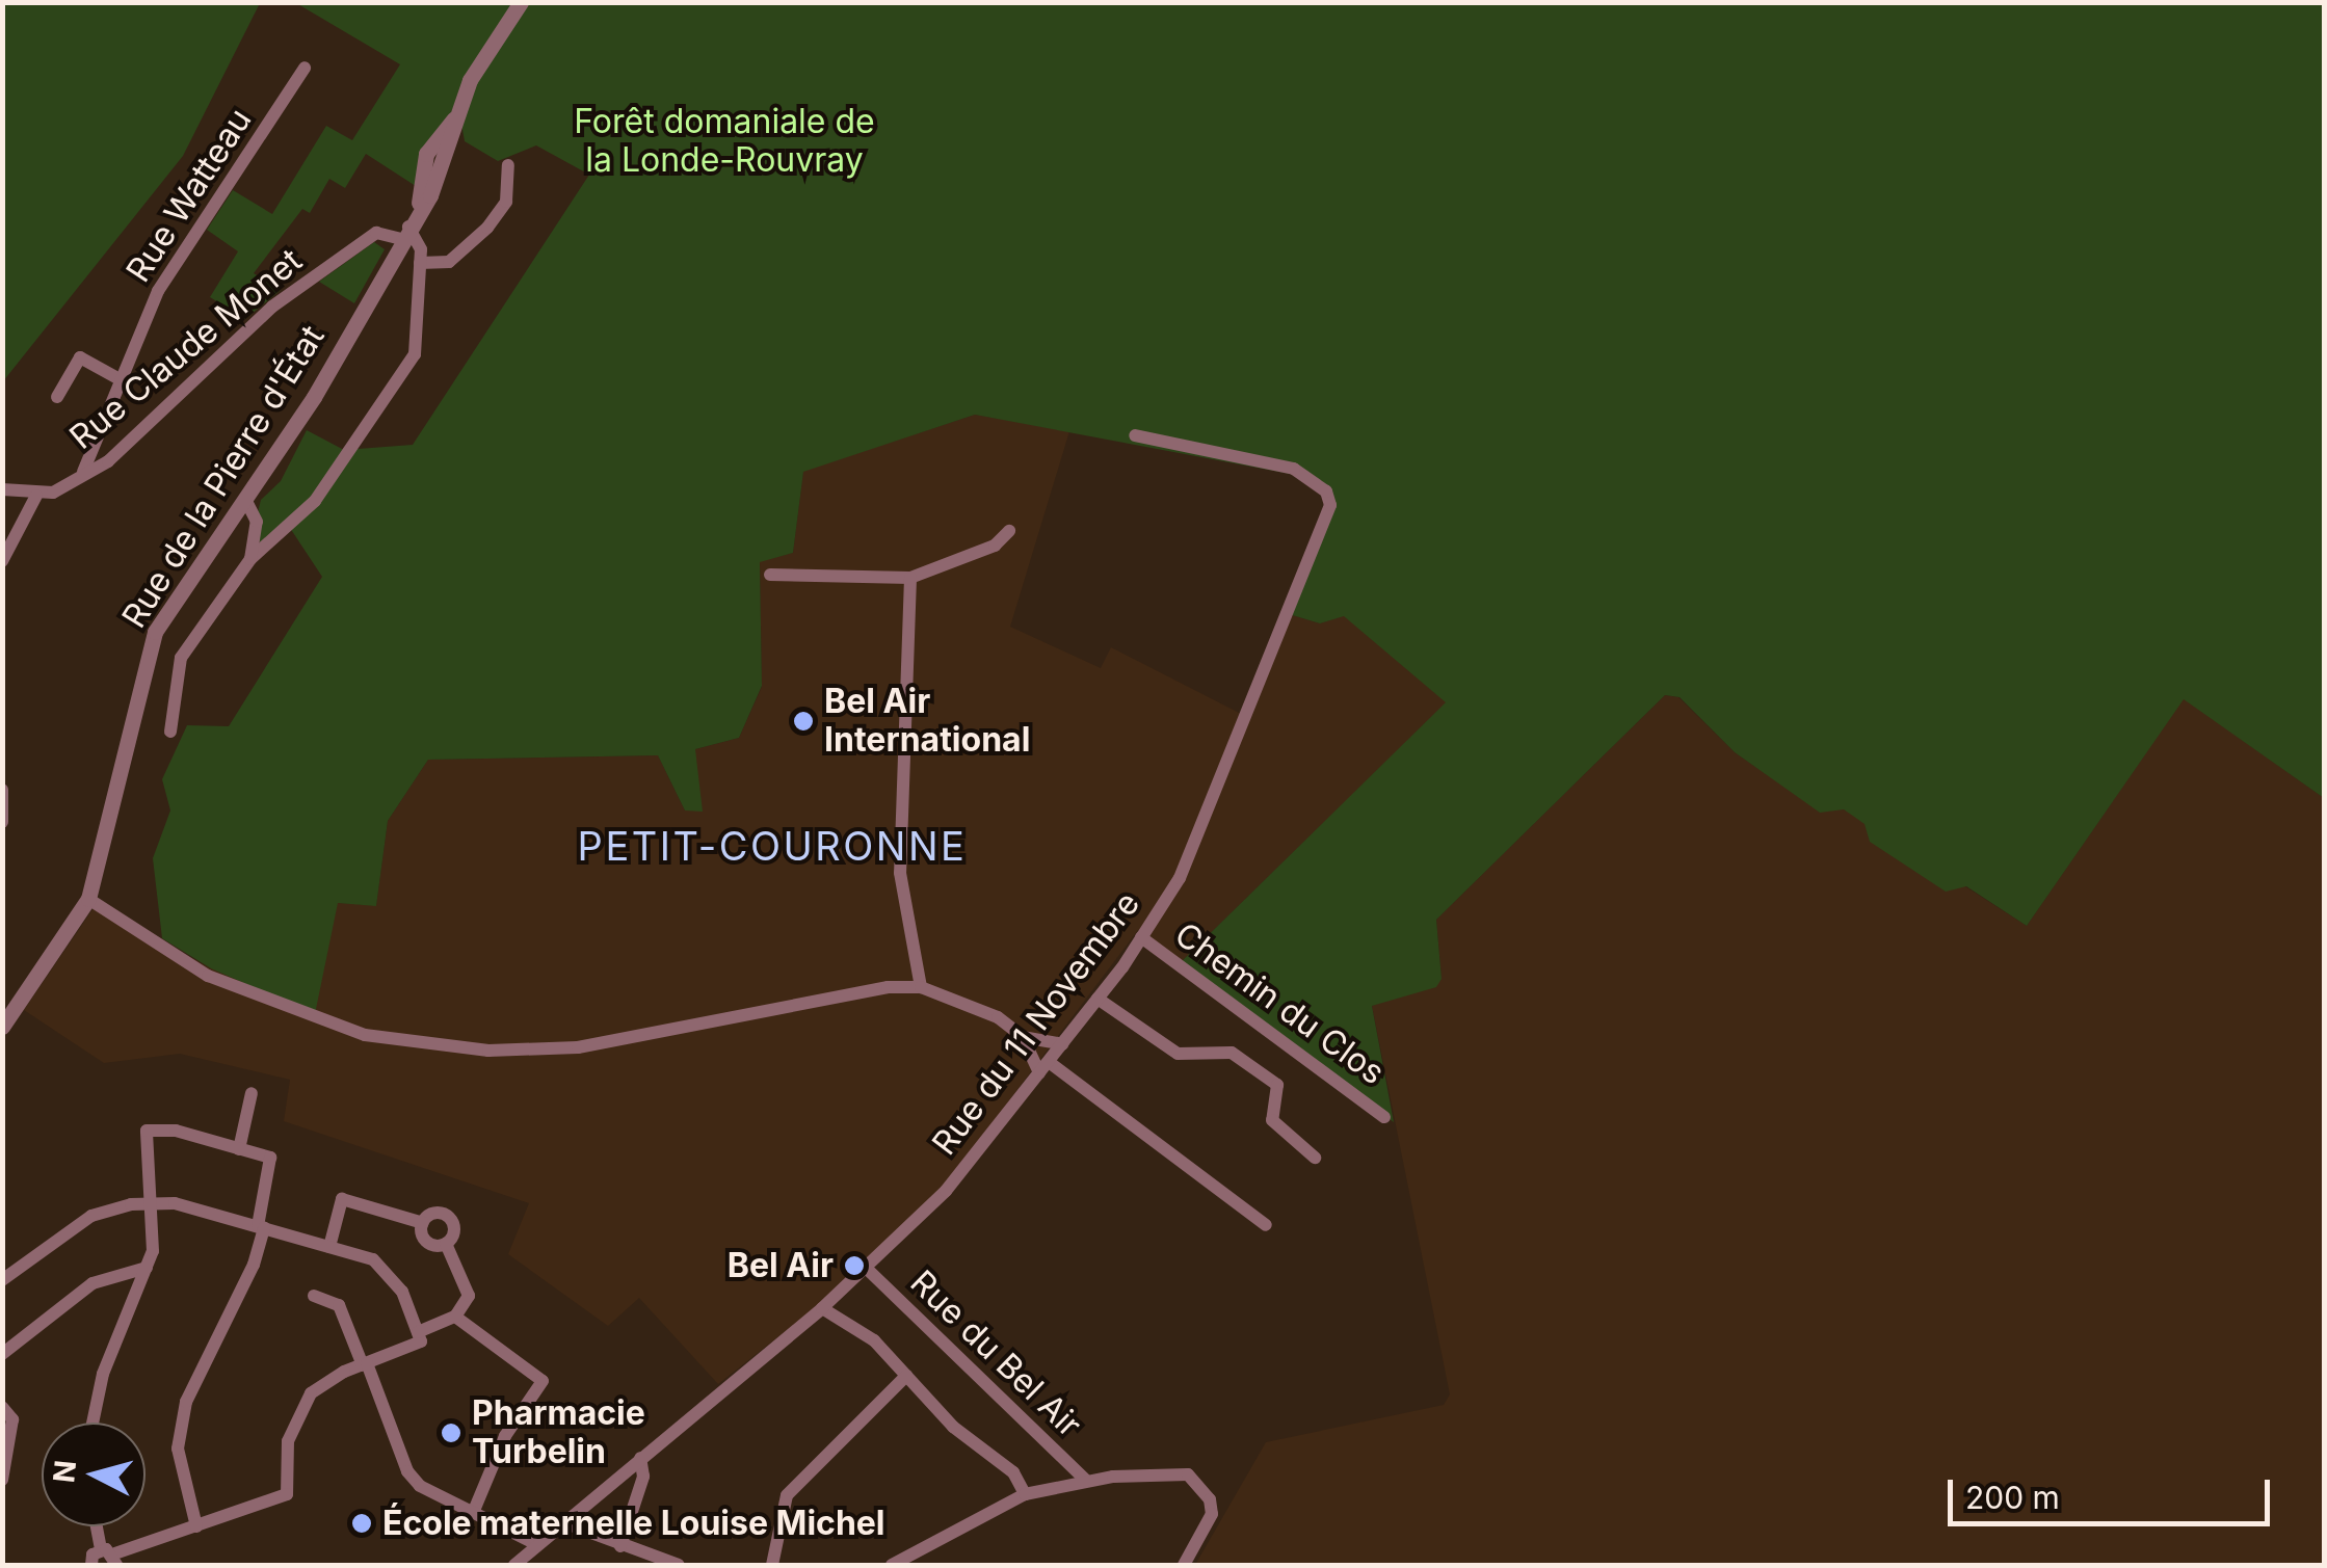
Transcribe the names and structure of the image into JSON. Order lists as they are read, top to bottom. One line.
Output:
{"streets":{"street":["Rue Watteau","Rue Claude Monet","Rue de la Pierre d'État","Chemin du Clos","Rue du 11 Novembre","Rue du Bel Air"]},"crossings":[["Rue Watteau","Rue Claude Monet"],["Rue Claude Monet","Rue de la Pierre d'État"],["Chemin du Clos","Rue du 11 Novembre"],["Rue du 11 Novembre","Rue du Bel Air"]],"districts":["PETIT-COURONNE"],"parks":["Forêt domaniale de la Londe-Rouvray"],"places":["Bel Air International","Bel Air","Pharmacie Turbelin","École maternelle Louise Michel"],"scale_bar":"200 m","north":"left"}
